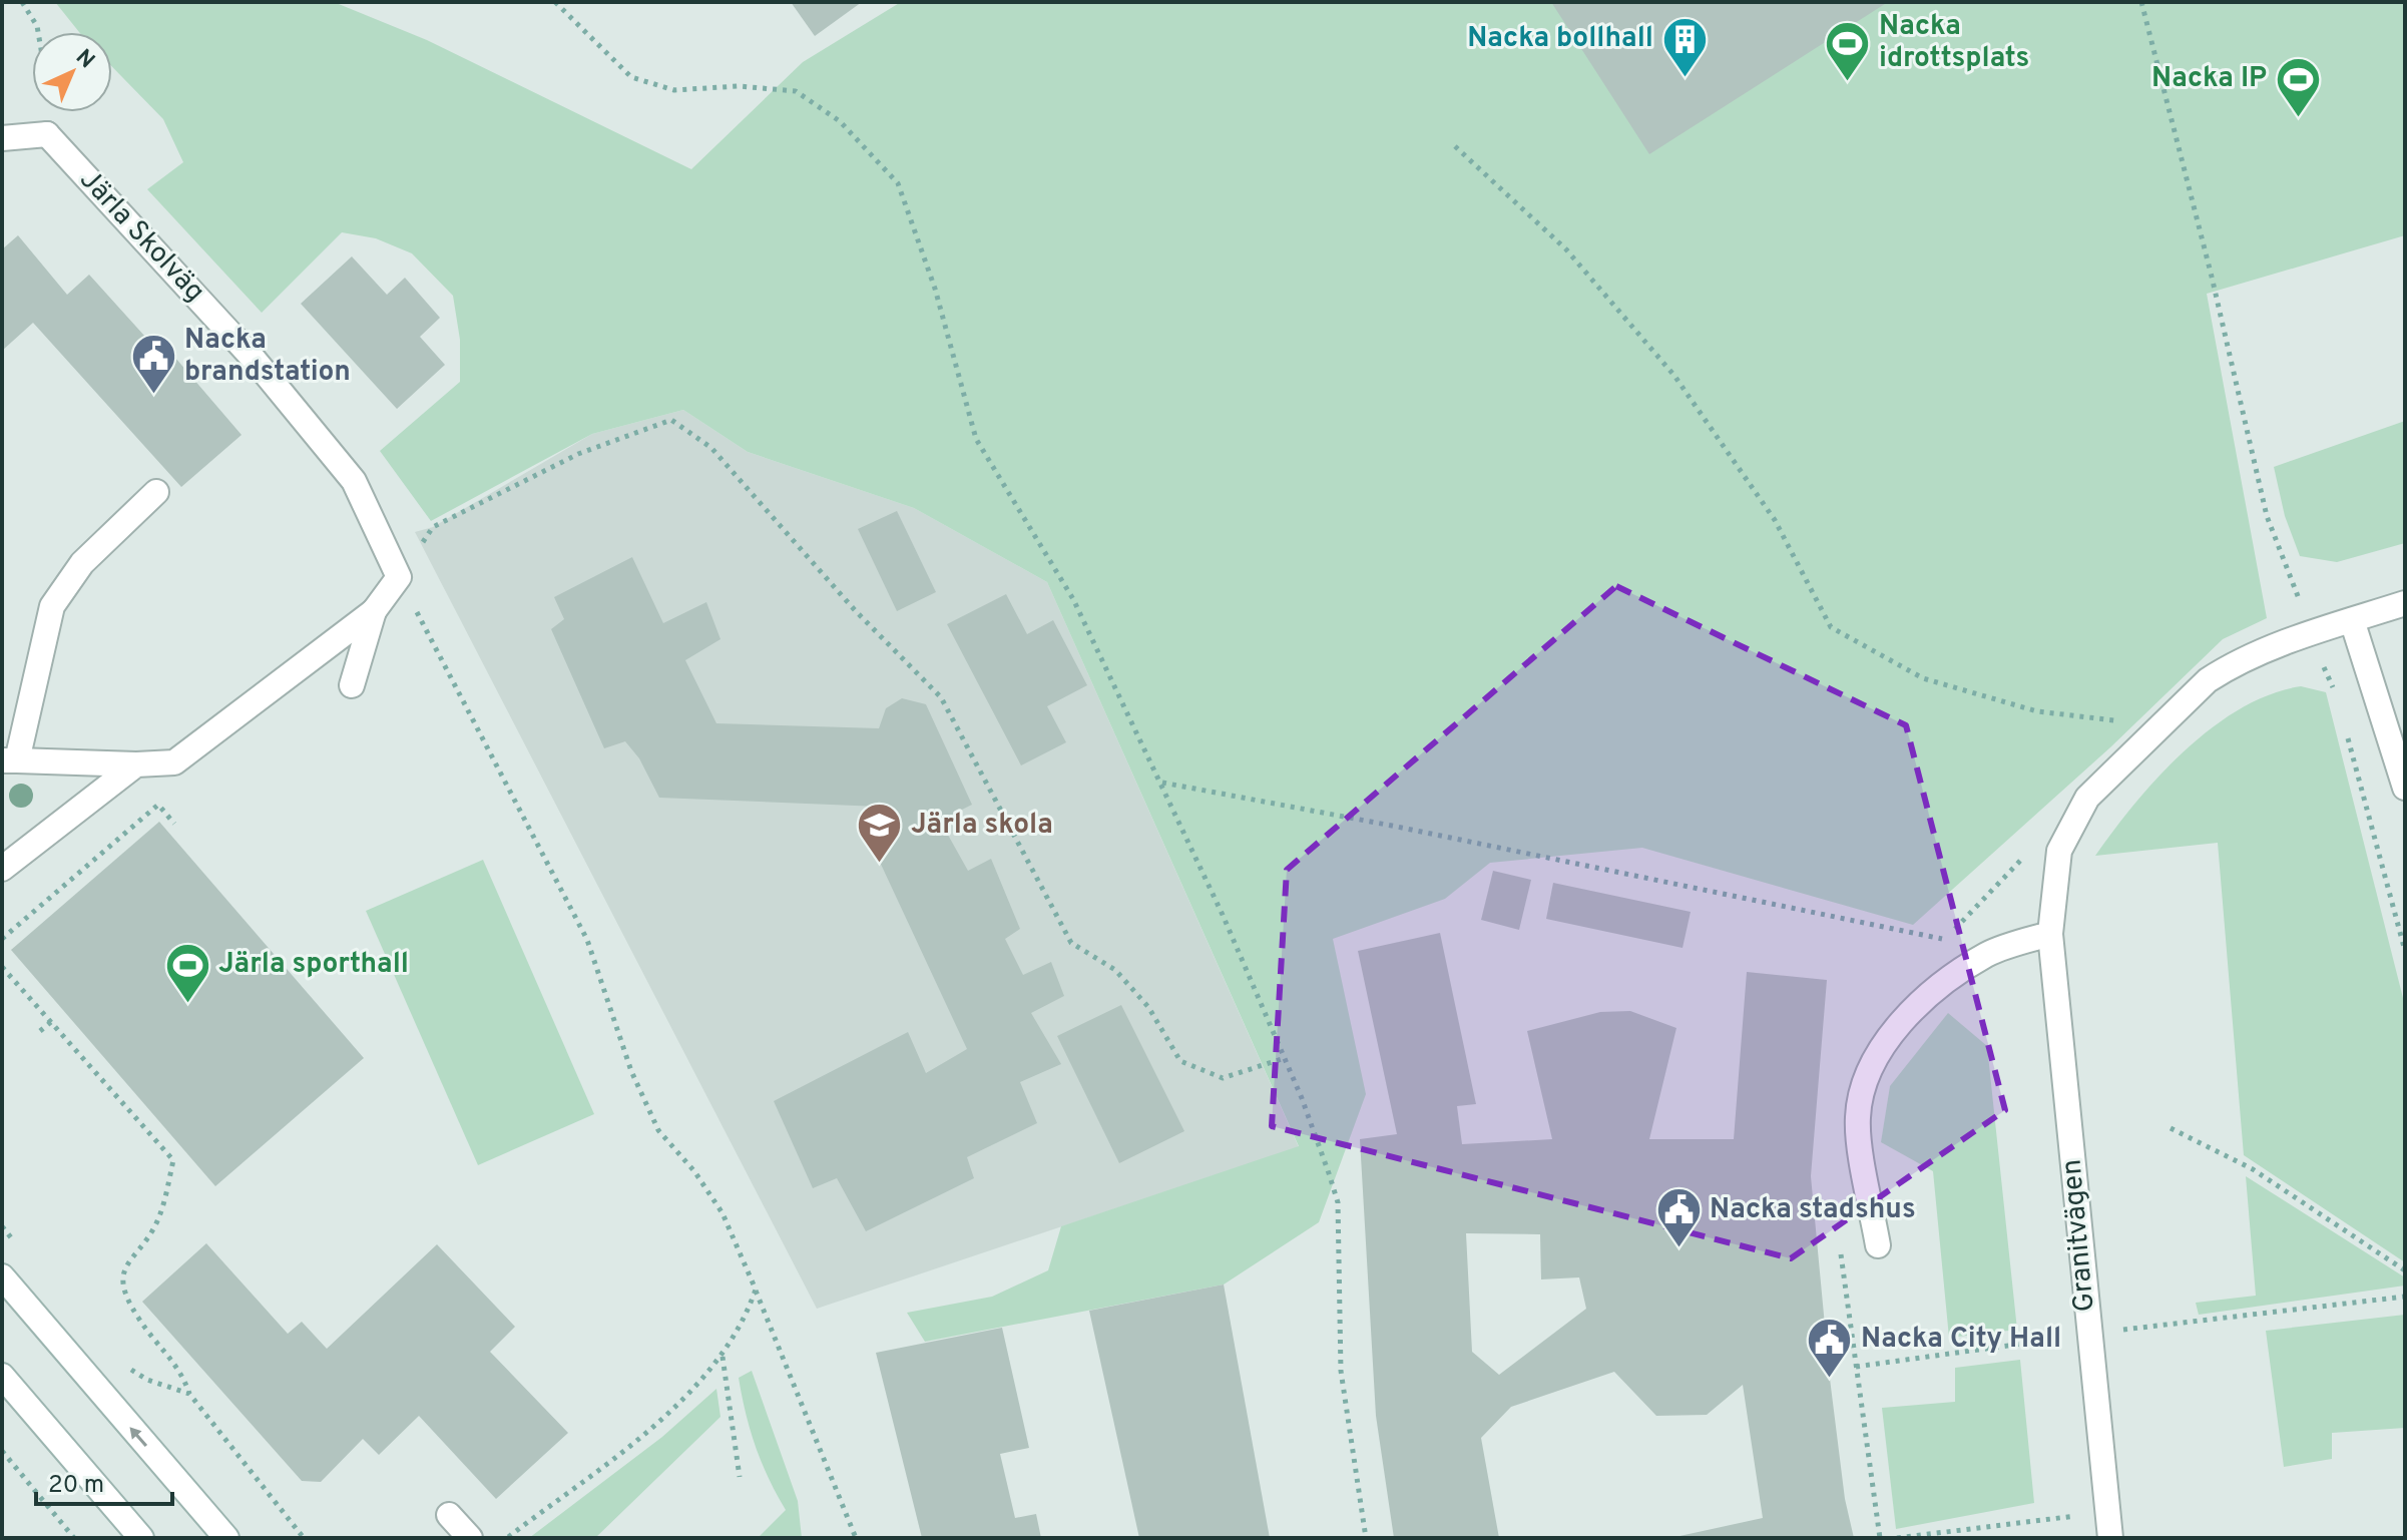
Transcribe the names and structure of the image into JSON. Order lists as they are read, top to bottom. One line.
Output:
{"streets":{"street":["Järla Skolväg","Granitvägen"]},"places":{"building":["Nacka bollhall"],"sports":["Nacka idrottsplats","Nacka IP","Järla sporthall"],"public building":["Nacka brandstation","Nacka stadshus","Nacka City Hall"],"school or university":["Järla skola"]},"scale_bar":"20 m","north":"top right"}
